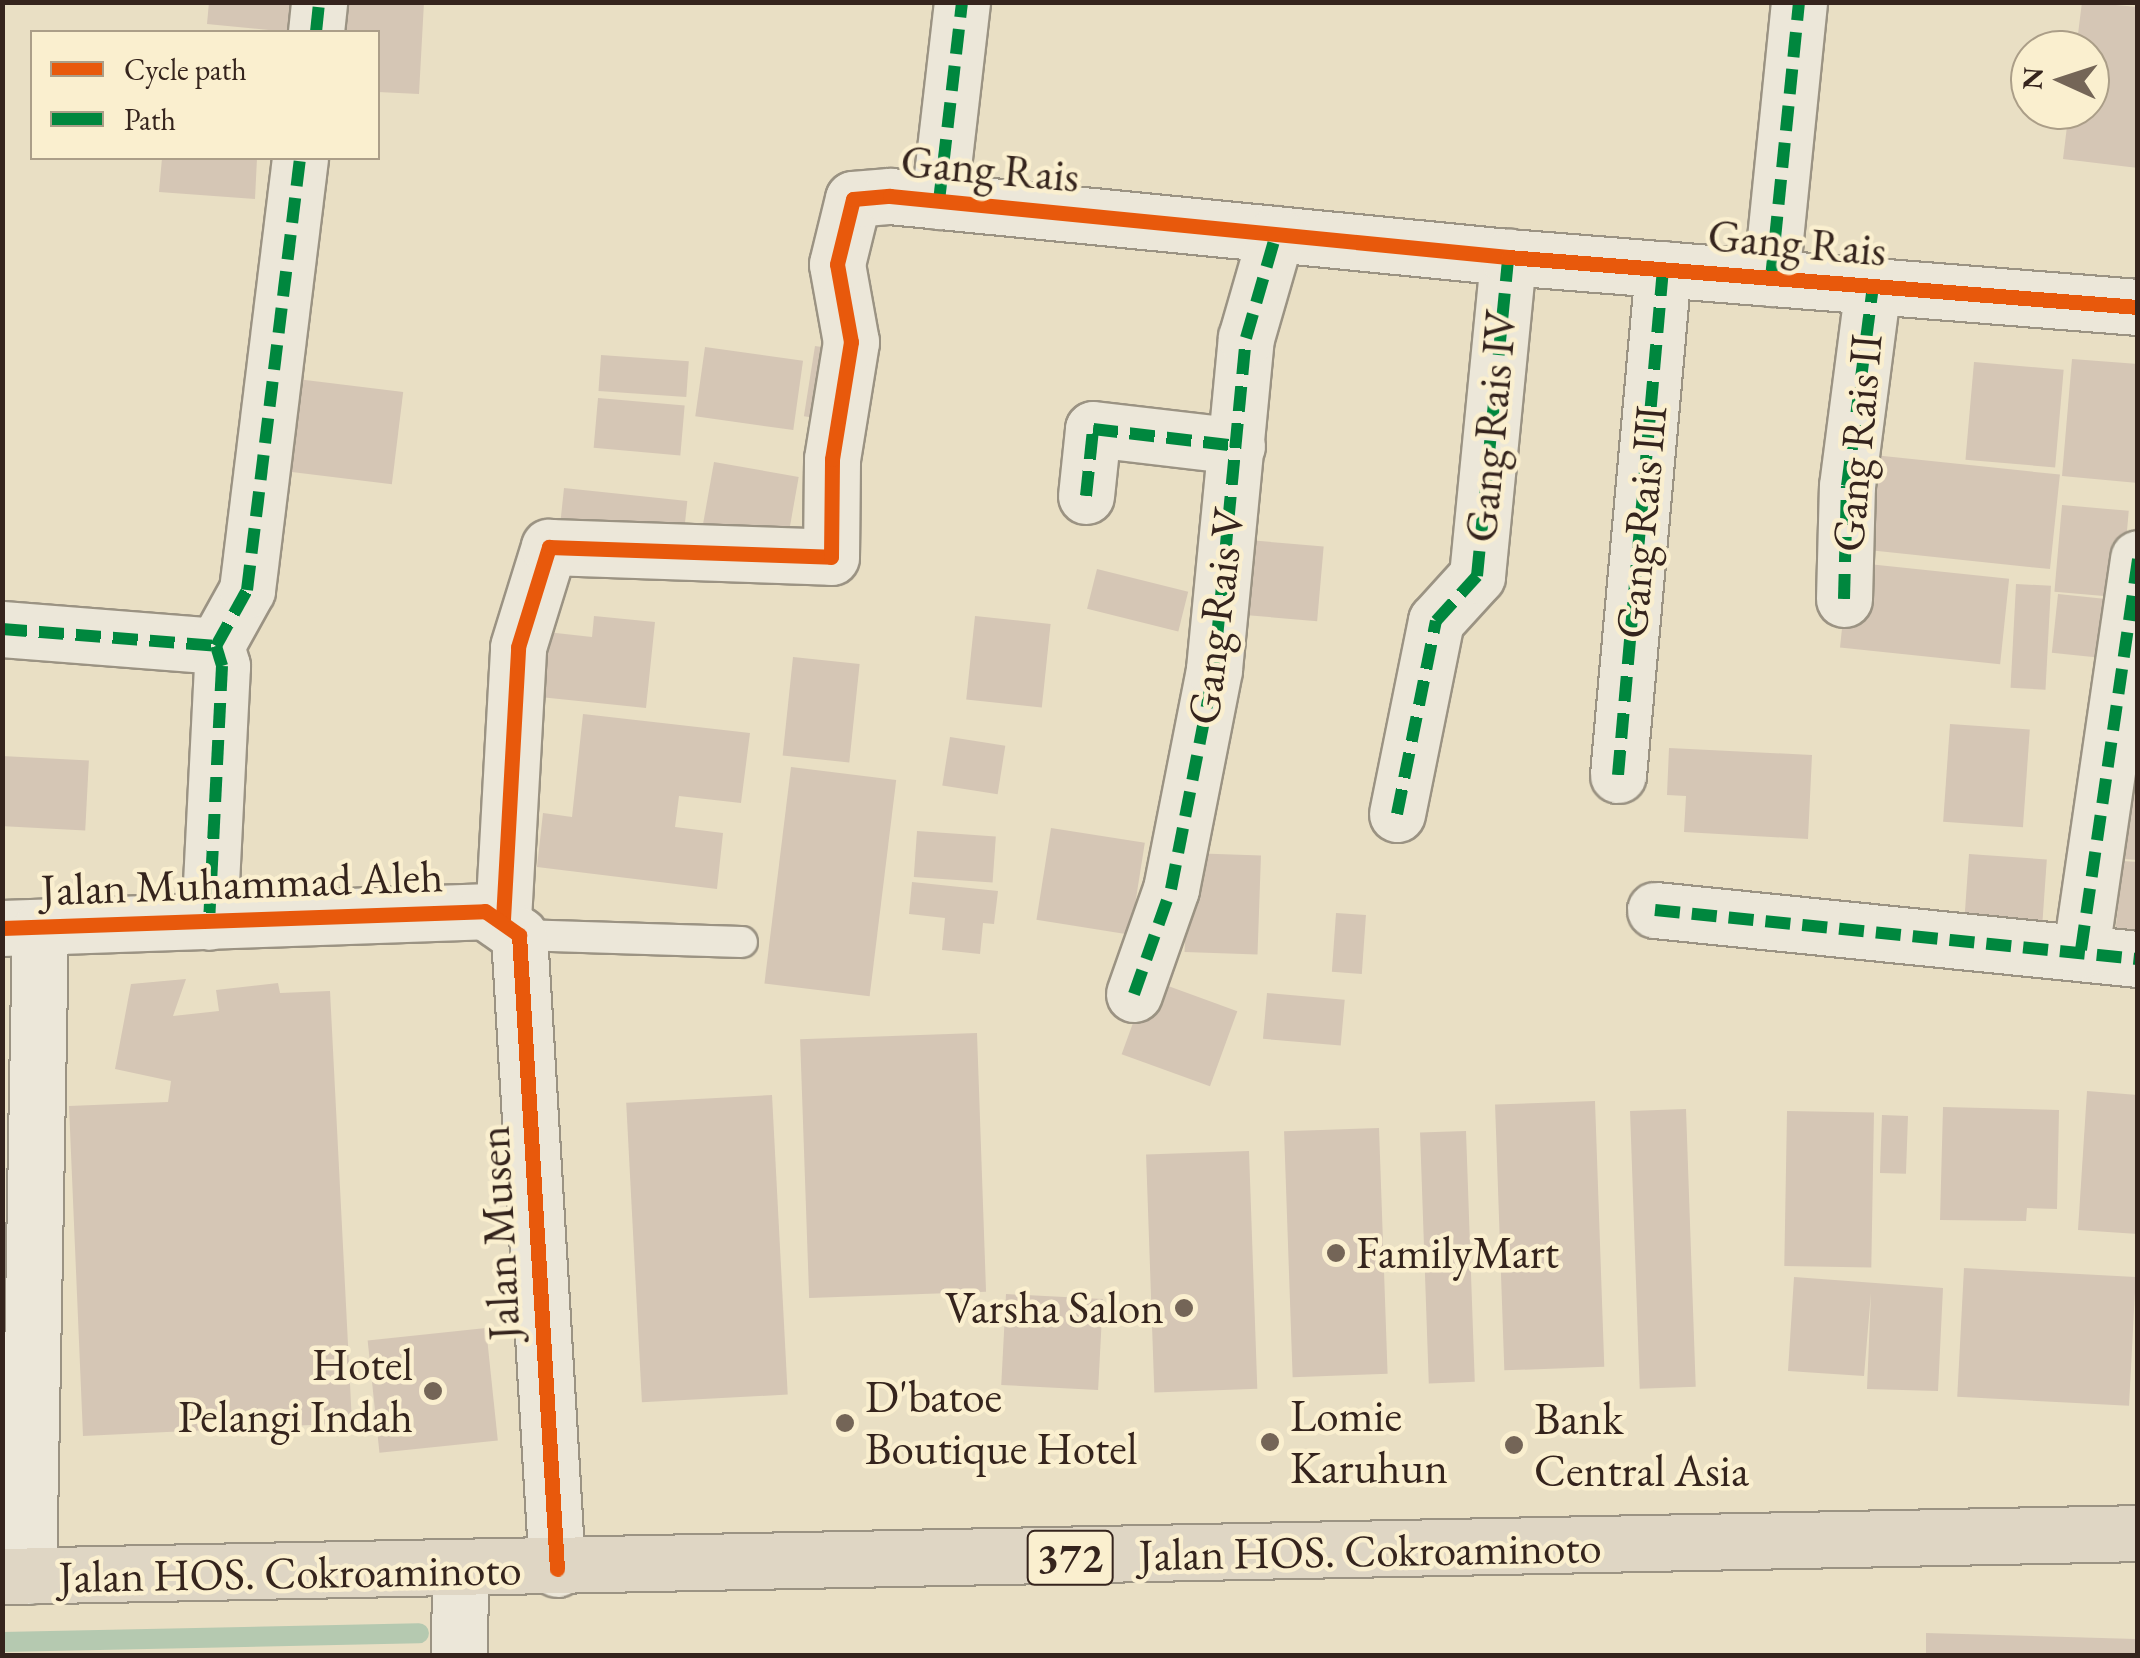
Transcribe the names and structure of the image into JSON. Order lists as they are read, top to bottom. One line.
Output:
{"streets":{"main road":["Jalan HOS. Cokroaminoto","372"],"street":["Gang Rais","Gang Rais IV","Gang Rais II","Gang Rais III","Gang Rais V","Jalan Muhammad Aleh","Jalan Musen"]},"crossings":[["Gang Rais","Gang Rais IV"],["Gang Rais","Gang Rais II"],["Gang Rais","Gang Rais III"],["Gang Rais","Gang Rais V"],["Gang Rais","Jalan Muhammad Aleh"],["Gang Rais","Jalan Musen"],["Jalan Muhammad Aleh","Jalan Musen"],["Jalan Musen","Jalan HOS. Cokroaminoto"]],"places":["FamilyMart","Varsha Salon","Hotel Pelangi Indah","D'batoe Boutique Hotel","Lomie Karuhun","Bank Central Asia"],"legend":["Cycle path","Path"],"north":"left"}
